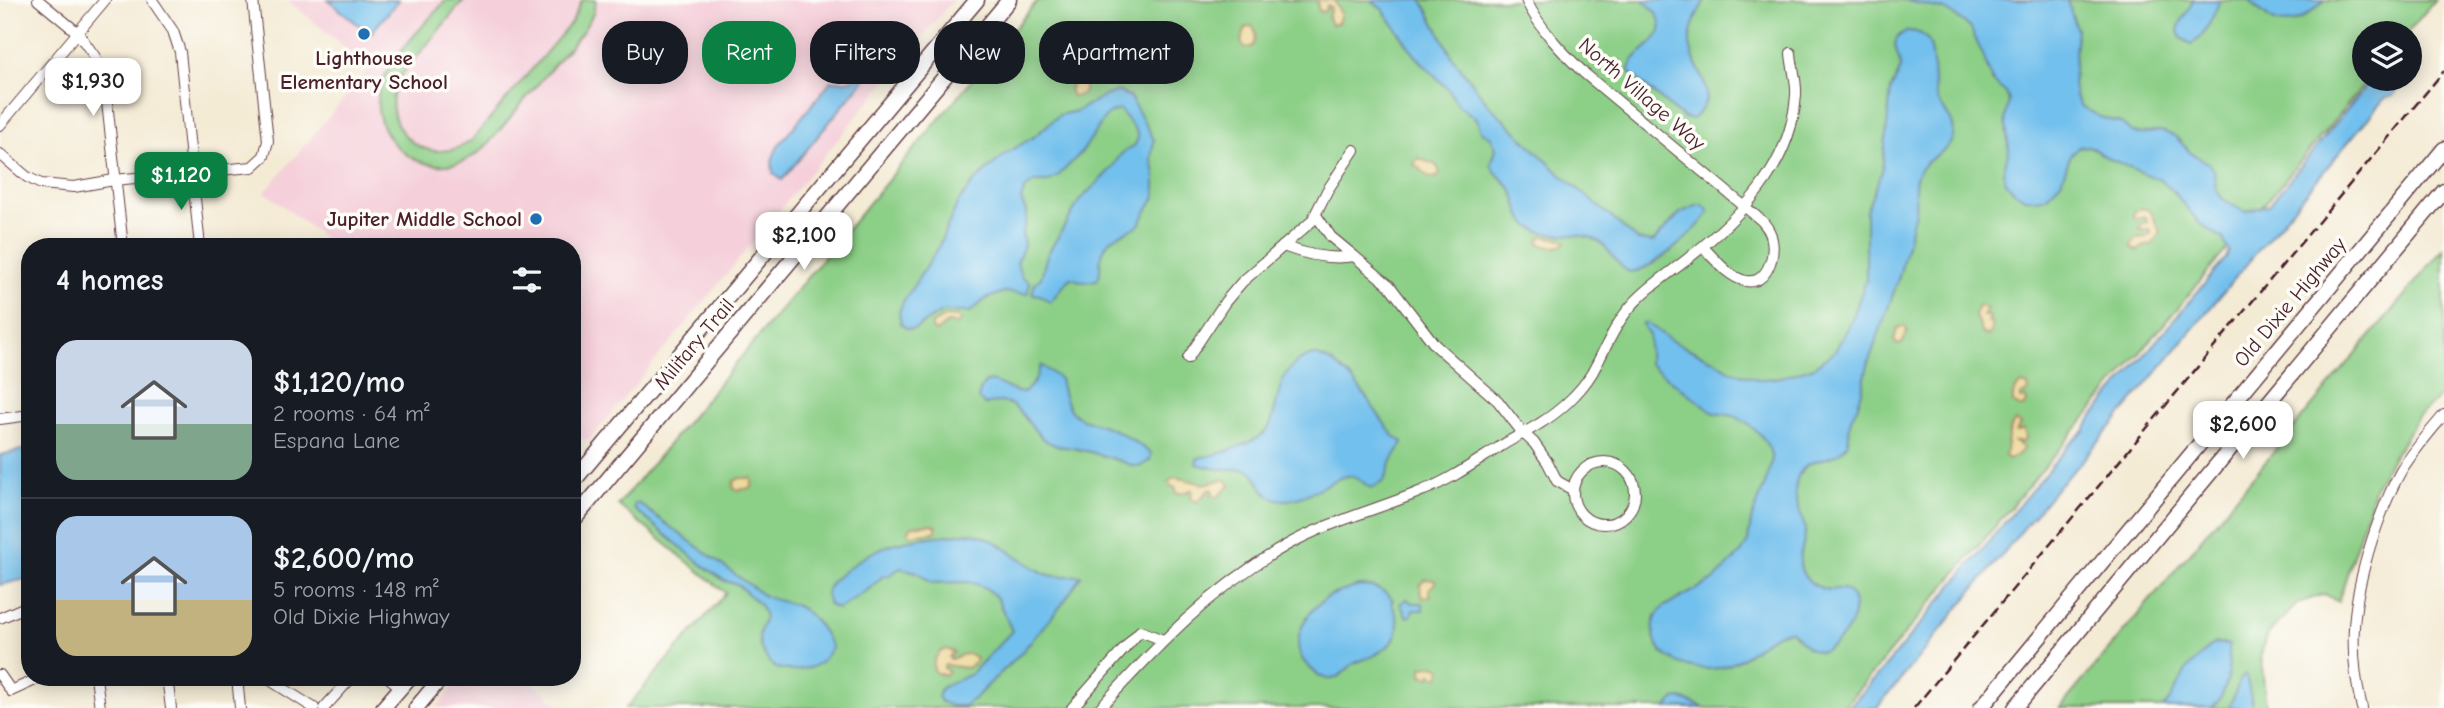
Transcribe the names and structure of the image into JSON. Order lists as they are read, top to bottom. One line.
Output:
{"streets":{"main road":["Old Dixie Highway","Military Trail"],"street":["North Village Way"]},"places":["Lighthouse Elementary School","Jupiter Middle School"],"page":{"chip":["Buy","Rent","Filters","New","Apartment"],"price":["$1,930","$1,120","$2,100","$2,600"],"heading":"4 homes","list":[{"name":"$1,120/mo","note":"2 rooms · 64 m² · Espana Lane"},{"name":"$2,600/mo","note":"5 rooms · 148 m² · Old Dixie Highway"}]}}
